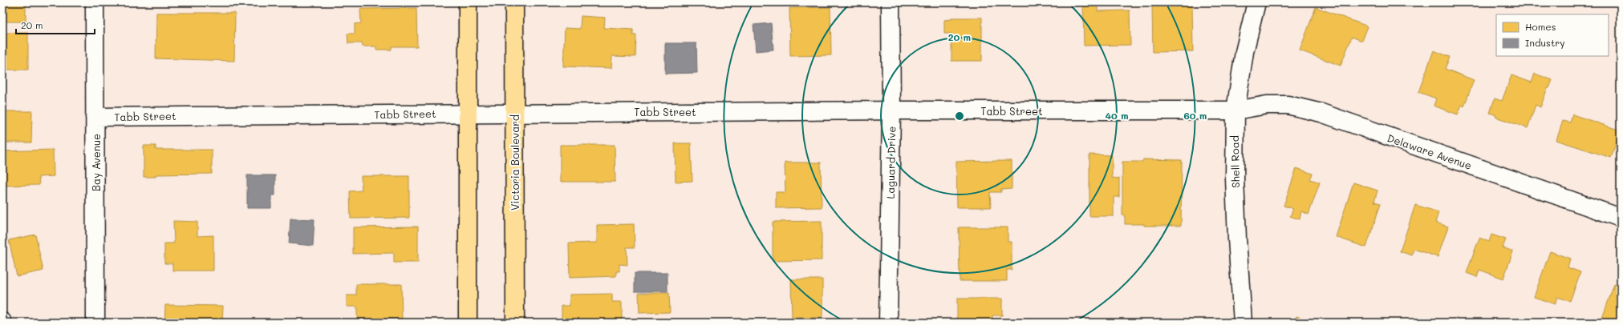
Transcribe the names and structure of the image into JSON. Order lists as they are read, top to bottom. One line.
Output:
{"streets":{"main road":["Victoria Boulevard"],"street":["Tabb Street","Delaware Avenue","Shell Road","Bay Avenue","Laguard Drive"]},"crossings":[["Tabb Street","Delaware Avenue"],["Tabb Street","Shell Road"],["Tabb Street","Bay Avenue"],["Tabb Street","Victoria Boulevard"],["Tabb Street","Laguard Drive"],["Delaware Avenue","Shell Road"]],"legend":["Homes","Industry"],"scale_bar":"20 m","rings":["20 m","40 m","60 m"]}
